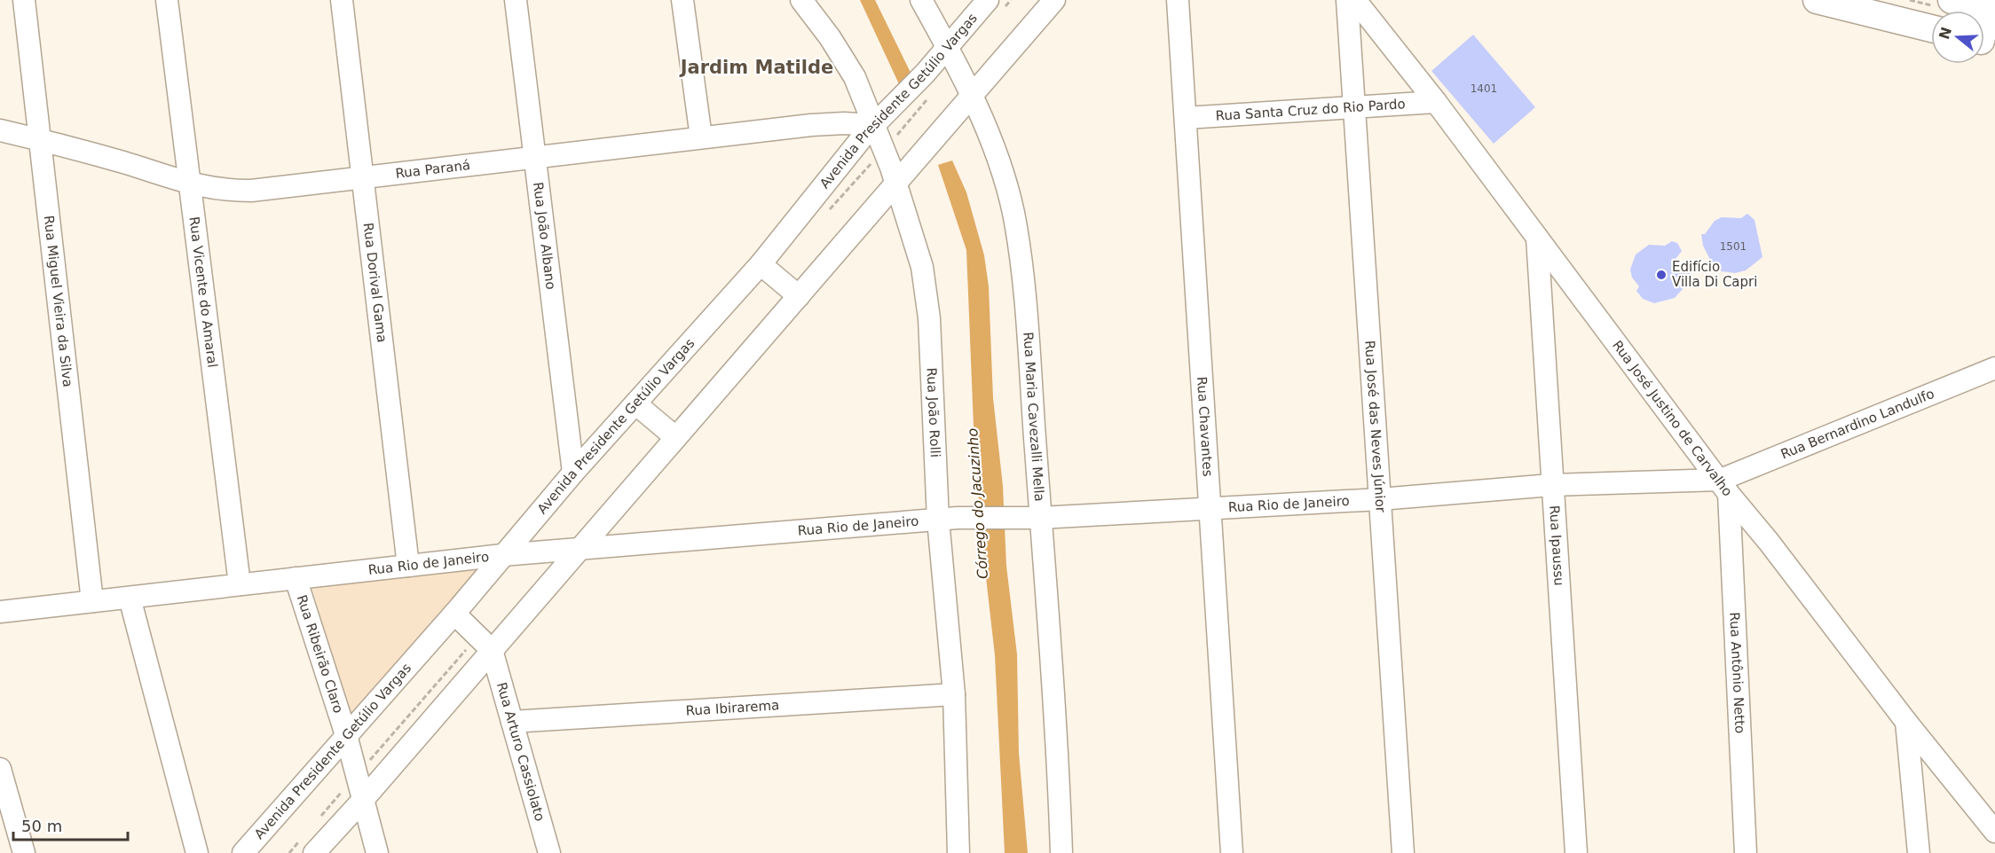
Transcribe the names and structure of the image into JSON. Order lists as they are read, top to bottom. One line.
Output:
{"streets":{"street":["Avenida Presidente Getúlio Vargas","Rua Santa Cruz do Rio Pardo","Rua Paraná","Rua João Albano","Rua Dorival Gama","Rua Vicente do Amaral","Rua Miguel Vieira da Silva","Rua João Rolli","Rua Maria Cavezalli Mella","Rua José Justino de Carvalho","Rua Bernardino Landulfo","Rua Chavantes","Rua José das Neves Júnior","Rua Rio de Janeiro","Rua Ipaussu","Rua Ribeirão Claro","Rua Antônio Netto","Rua Ibirarema","Rua Arturo Cassiolato"]},"crossings":[["Avenida Presidente Getúlio Vargas","Rua Paraná"],["Avenida Presidente Getúlio Vargas","Rua João Albano"],["Avenida Presidente Getúlio Vargas","Rua João Rolli"],["Avenida Presidente Getúlio Vargas","Rua Maria Cavezalli Mella"],["Avenida Presidente Getúlio Vargas","Rua Rio de Janeiro"],["Avenida Presidente Getúlio Vargas","Rua Ribeirão Claro"],["Rua Santa Cruz do Rio Pardo","Rua José Justino de Carvalho"],["Rua Santa Cruz do Rio Pardo","Rua Chavantes"],["Rua Santa Cruz do Rio Pardo","Rua José das Neves Júnior"],["Rua Paraná","Rua João Albano"],["Rua Paraná","Rua Dorival Gama"],["Rua Paraná","Rua Vicente do Amaral"],["Rua Paraná","Rua Miguel Vieira da Silva"],["Rua Paraná","Rua João Rolli"],["Rua Dorival Gama","Rua Rio de Janeiro"],["Rua Vicente do Amaral","Rua Rio de Janeiro"],["Rua Miguel Vieira da Silva","Rua Rio de Janeiro"],["Rua João Rolli","Rua Rio de Janeiro"],["Rua João Rolli","Rua Ibirarema"],["Rua Maria Cavezalli Mella","Rua Rio de Janeiro"],["Rua José Justino de Carvalho","Rua Bernardino Landulfo"],["Rua José Justino de Carvalho","Rua Rio de Janeiro"],["Rua José Justino de Carvalho","Rua Ipaussu"],["Rua José Justino de Carvalho","Rua Antônio Netto"],["Rua Bernardino Landulfo","Rua Rio de Janeiro"],["Rua Bernardino Landulfo","Rua Antônio Netto"],["Rua Chavantes","Rua Rio de Janeiro"],["Rua José das Neves Júnior","Rua Rio de Janeiro"],["Rua Rio de Janeiro","Rua Ipaussu"],["Rua Rio de Janeiro","Rua Ribeirão Claro"],["Rua Rio de Janeiro","Rua Antônio Netto"],["Rua Ibirarema","Rua Arturo Cassiolato"]],"districts":["Jardim Matilde"],"water":["Córrego do Jacuzinho"],"places":["Edifício Villa Di Capri"],"house_numbers":["1401","1501"],"scale_bar":"50 m","north":"left"}
